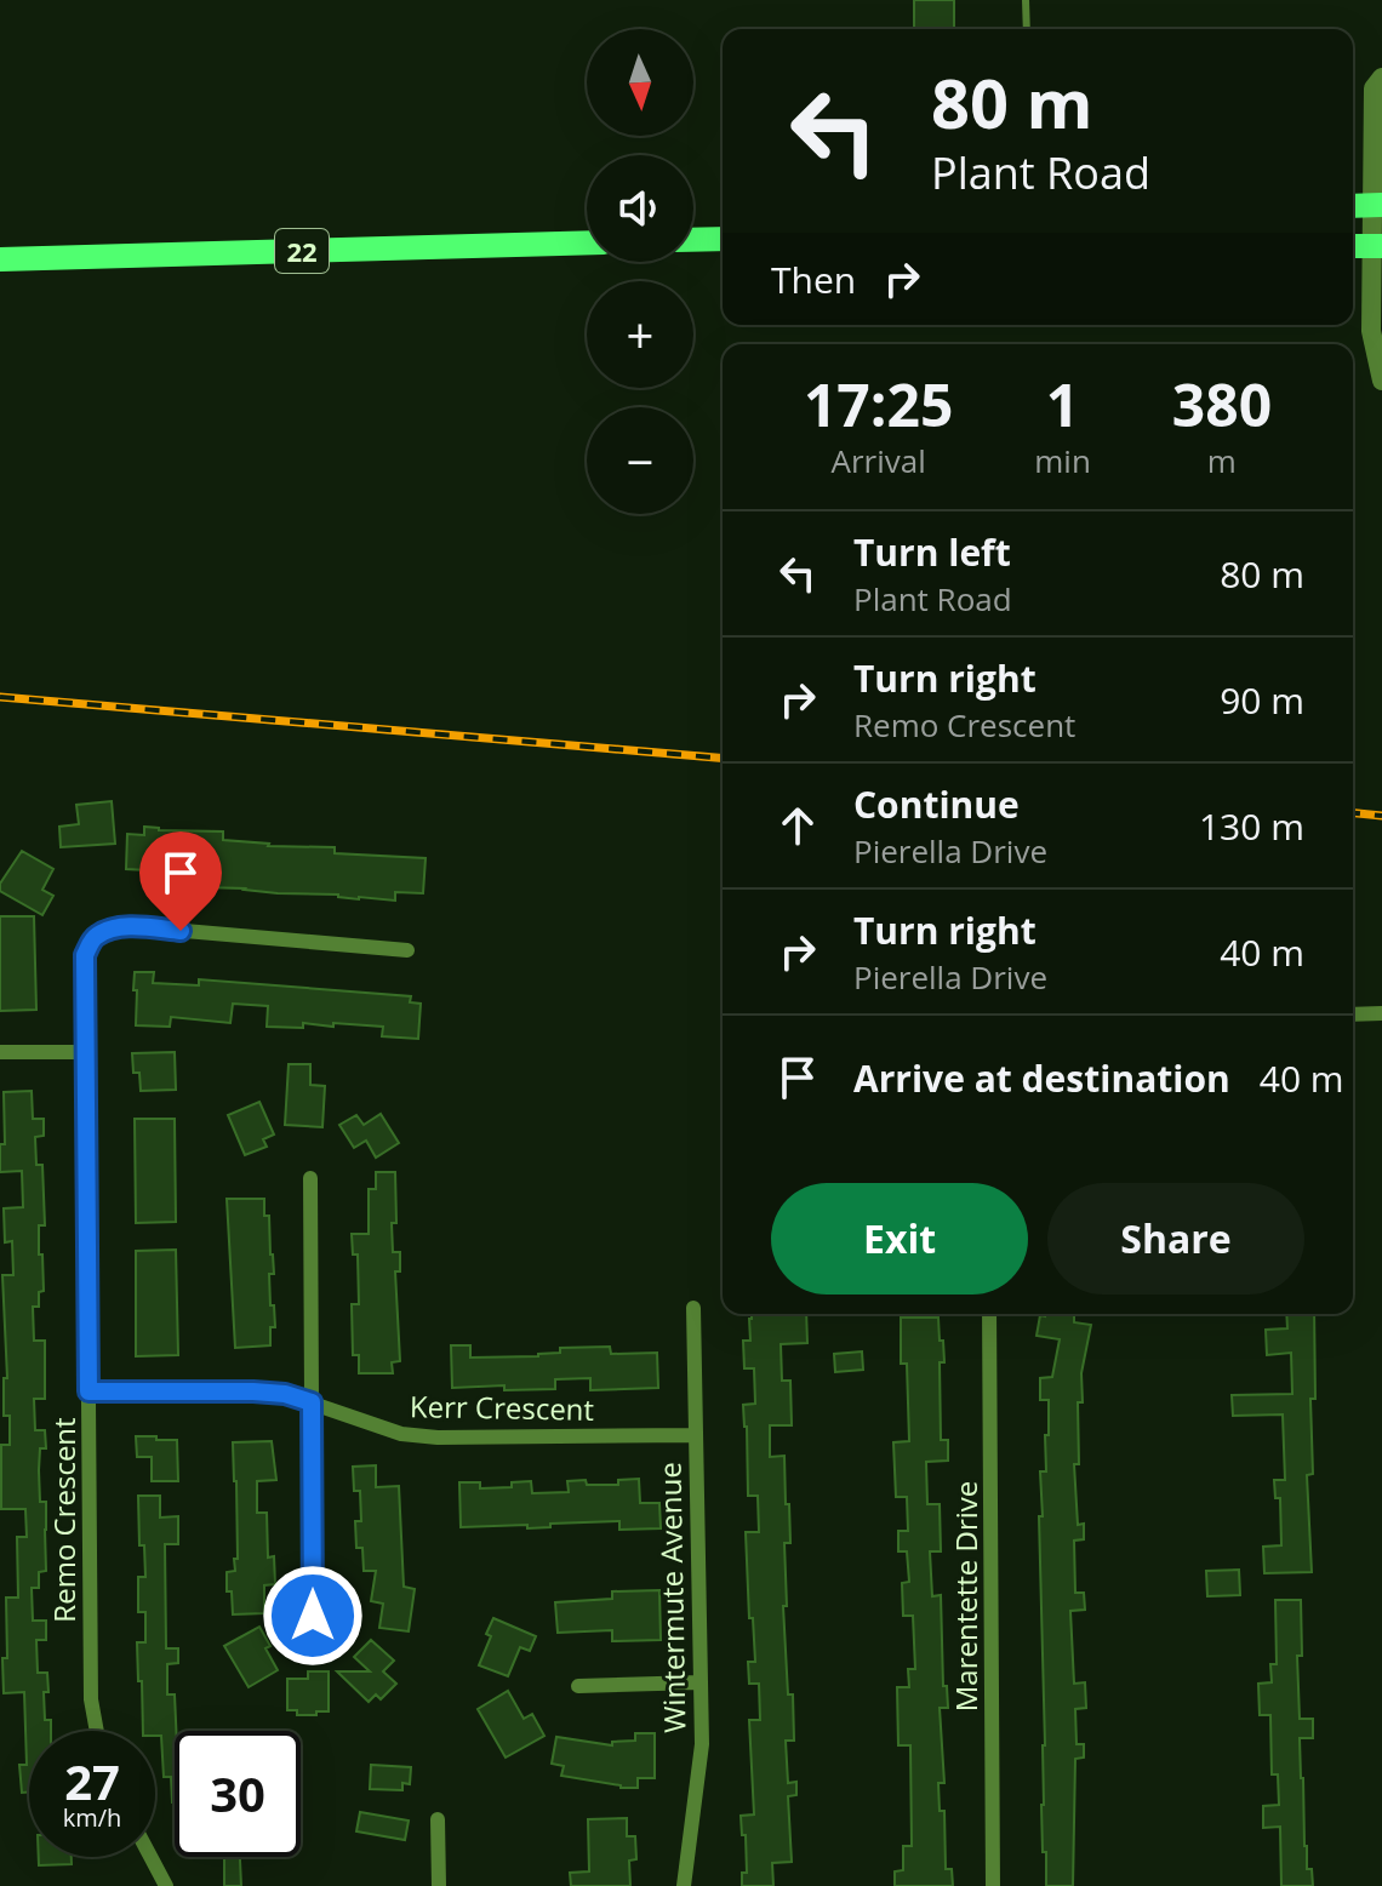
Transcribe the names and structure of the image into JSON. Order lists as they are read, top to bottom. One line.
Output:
{"streets":{"main road":["22"],"street":["Kerr Crescent","Remo Crescent","Marentette Drive","Wintermute Avenue"]},"crossings":[["Kerr Crescent","Remo Crescent"],["Kerr Crescent","Wintermute Avenue"]],"north":"bottom","page":{"map_buttons":["+","−"],"turn":["80 m","Plant Road"],"then":"Then","eta":["17:25","Arrival","1","min","380","m"],"list":[{"name":"Turn left","note":"Plant Road","value":"80 m"},{"name":"Turn right","note":"Remo Crescent","value":"90 m"},{"name":"Continue","note":"Pierella Drive","value":"130 m"},{"name":"Turn right","note":"Pierella Drive","value":"40 m"},{"name":"Arrive at destination","value":"40 m"}],"buttons":["Exit","Share"],"speed":"27 km/h","limit":"30"}}
